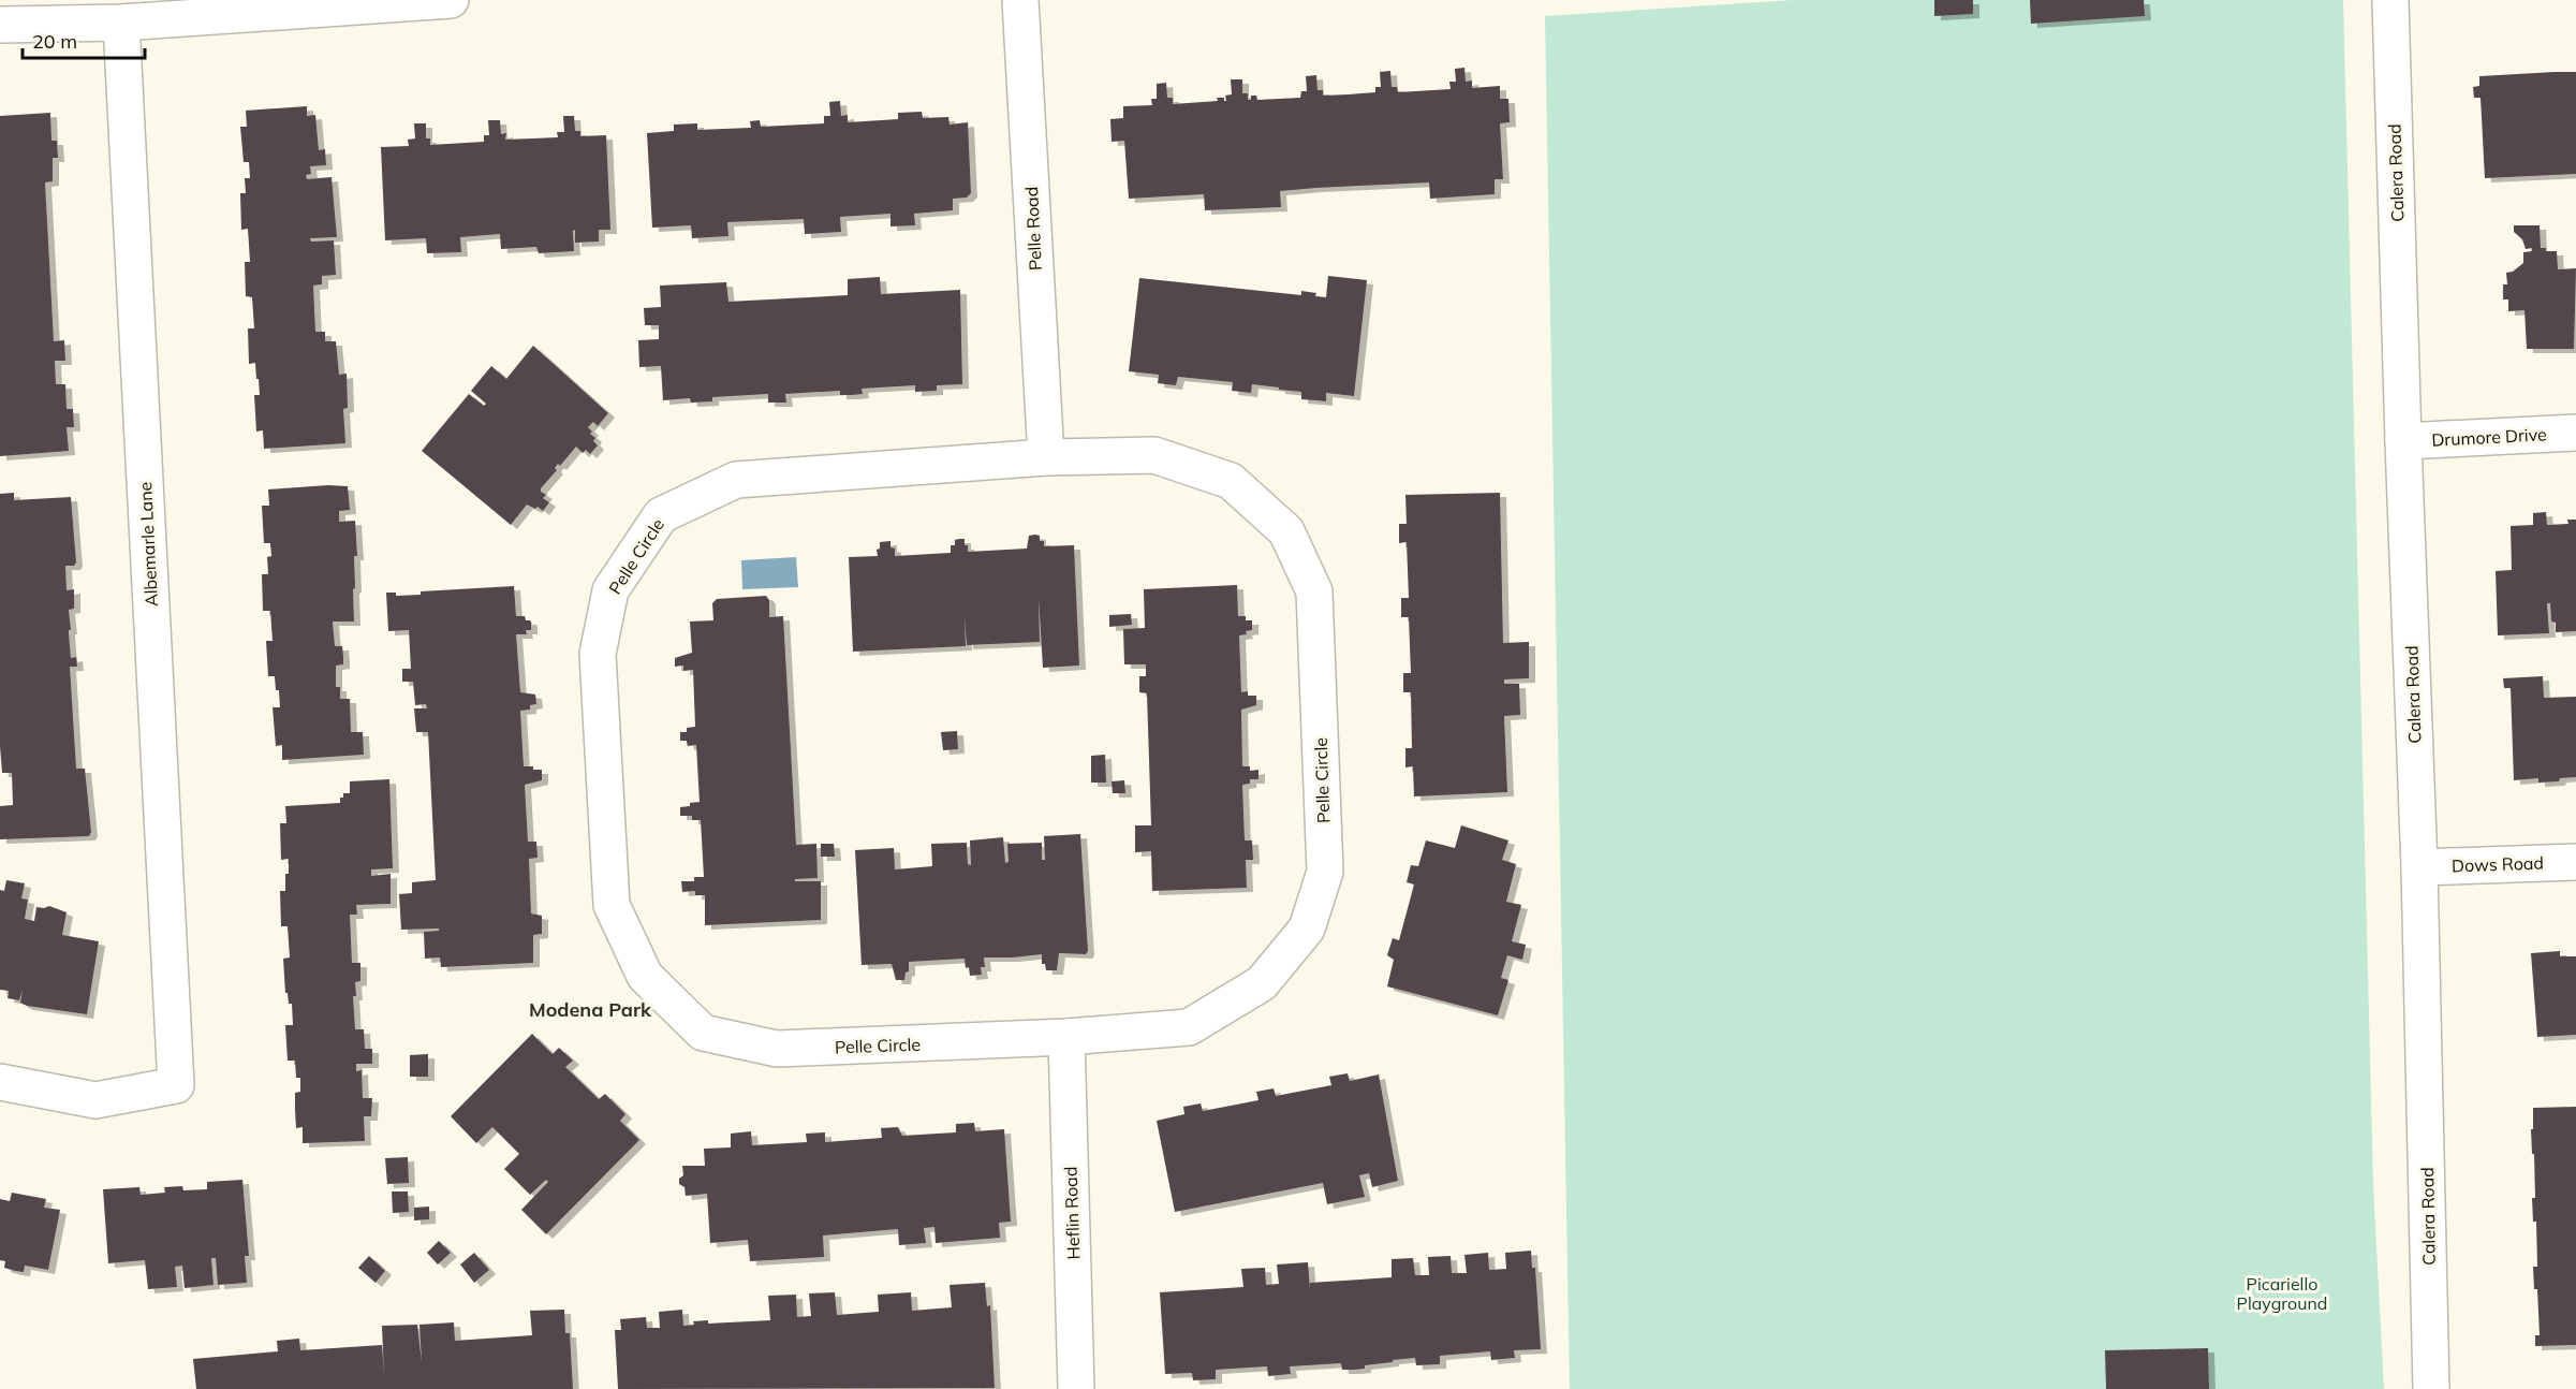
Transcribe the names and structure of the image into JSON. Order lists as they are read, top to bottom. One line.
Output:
{"streets":{"street":["Calera Road","Pelle Road","Drumore Drive","Albemarle Lane","Pelle Circle","Dows Road","Heflin Road"]},"crossings":[["Calera Road","Drumore Drive"],["Calera Road","Dows Road"],["Pelle Road","Pelle Circle"],["Pelle Circle","Heflin Road"]],"districts":["Modena Park"],"parks":["Picariello Playground"],"scale_bar":"20 m"}
